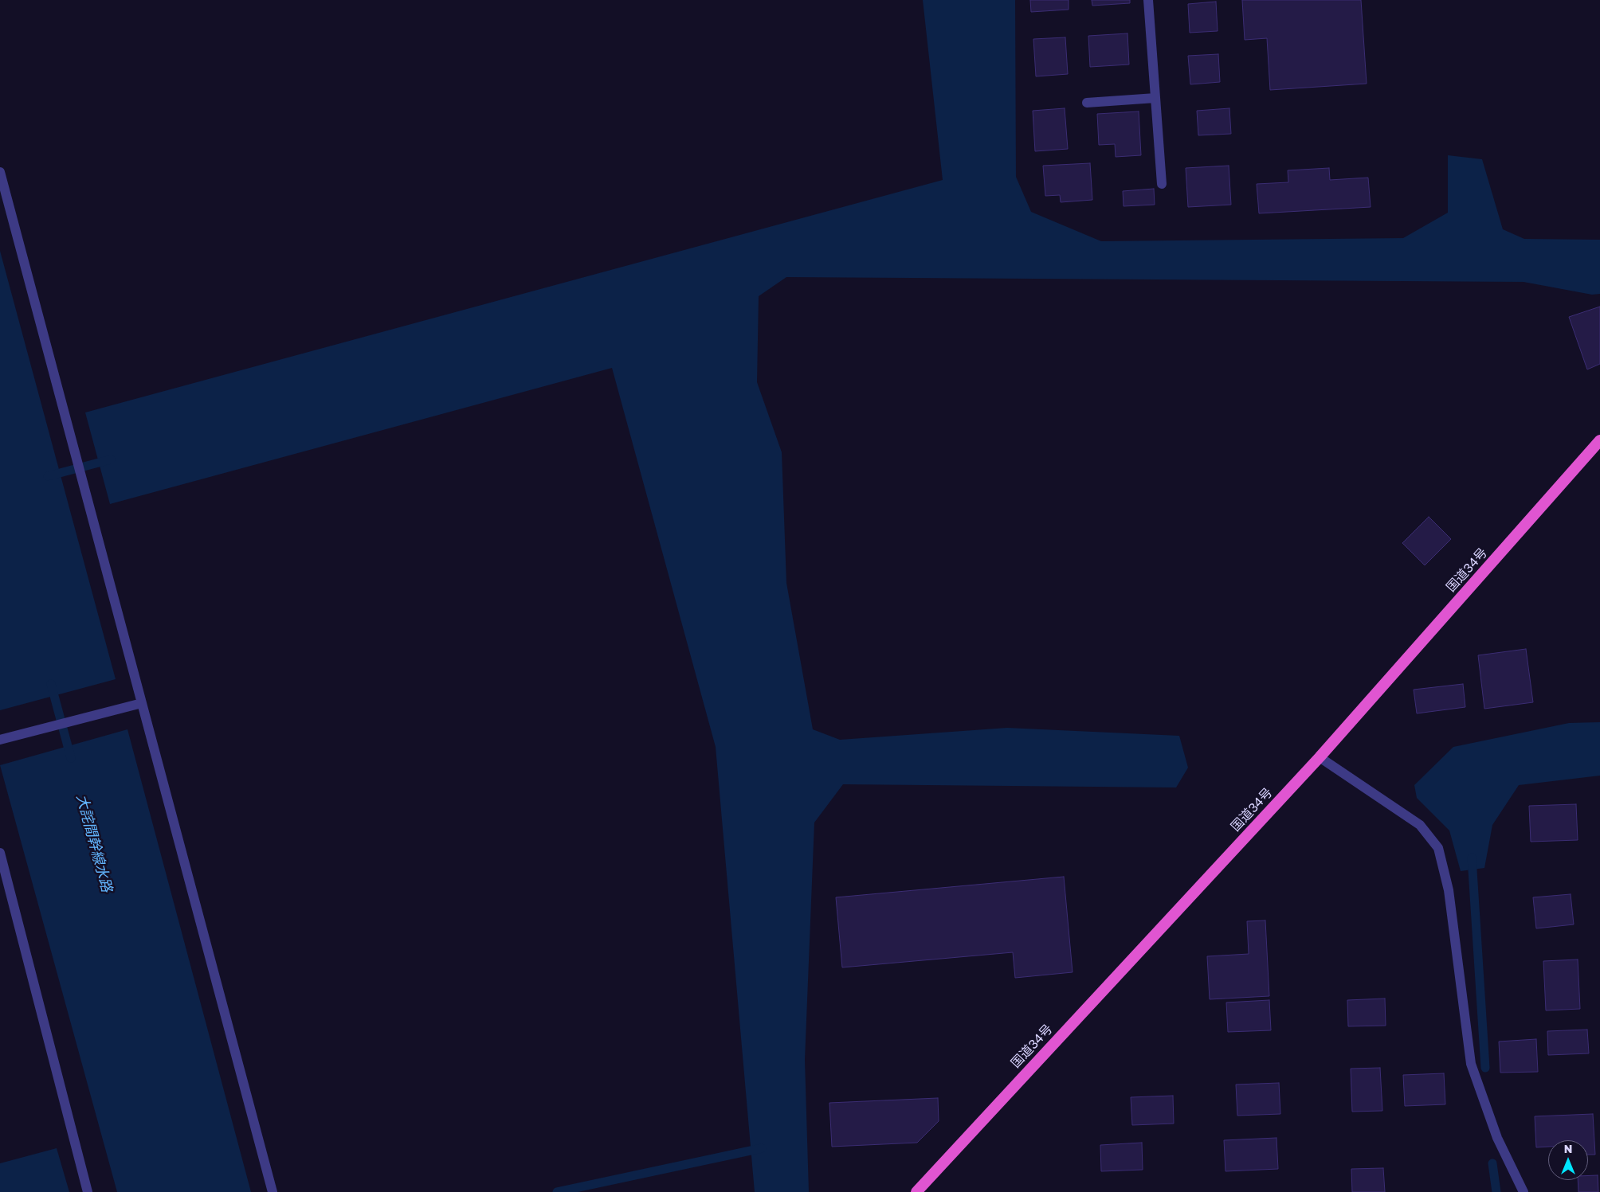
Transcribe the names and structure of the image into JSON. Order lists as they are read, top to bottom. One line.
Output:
{"streets":{"highway":["国道34号"]},"water":["大詫間幹線水路"],"north":"top"}
